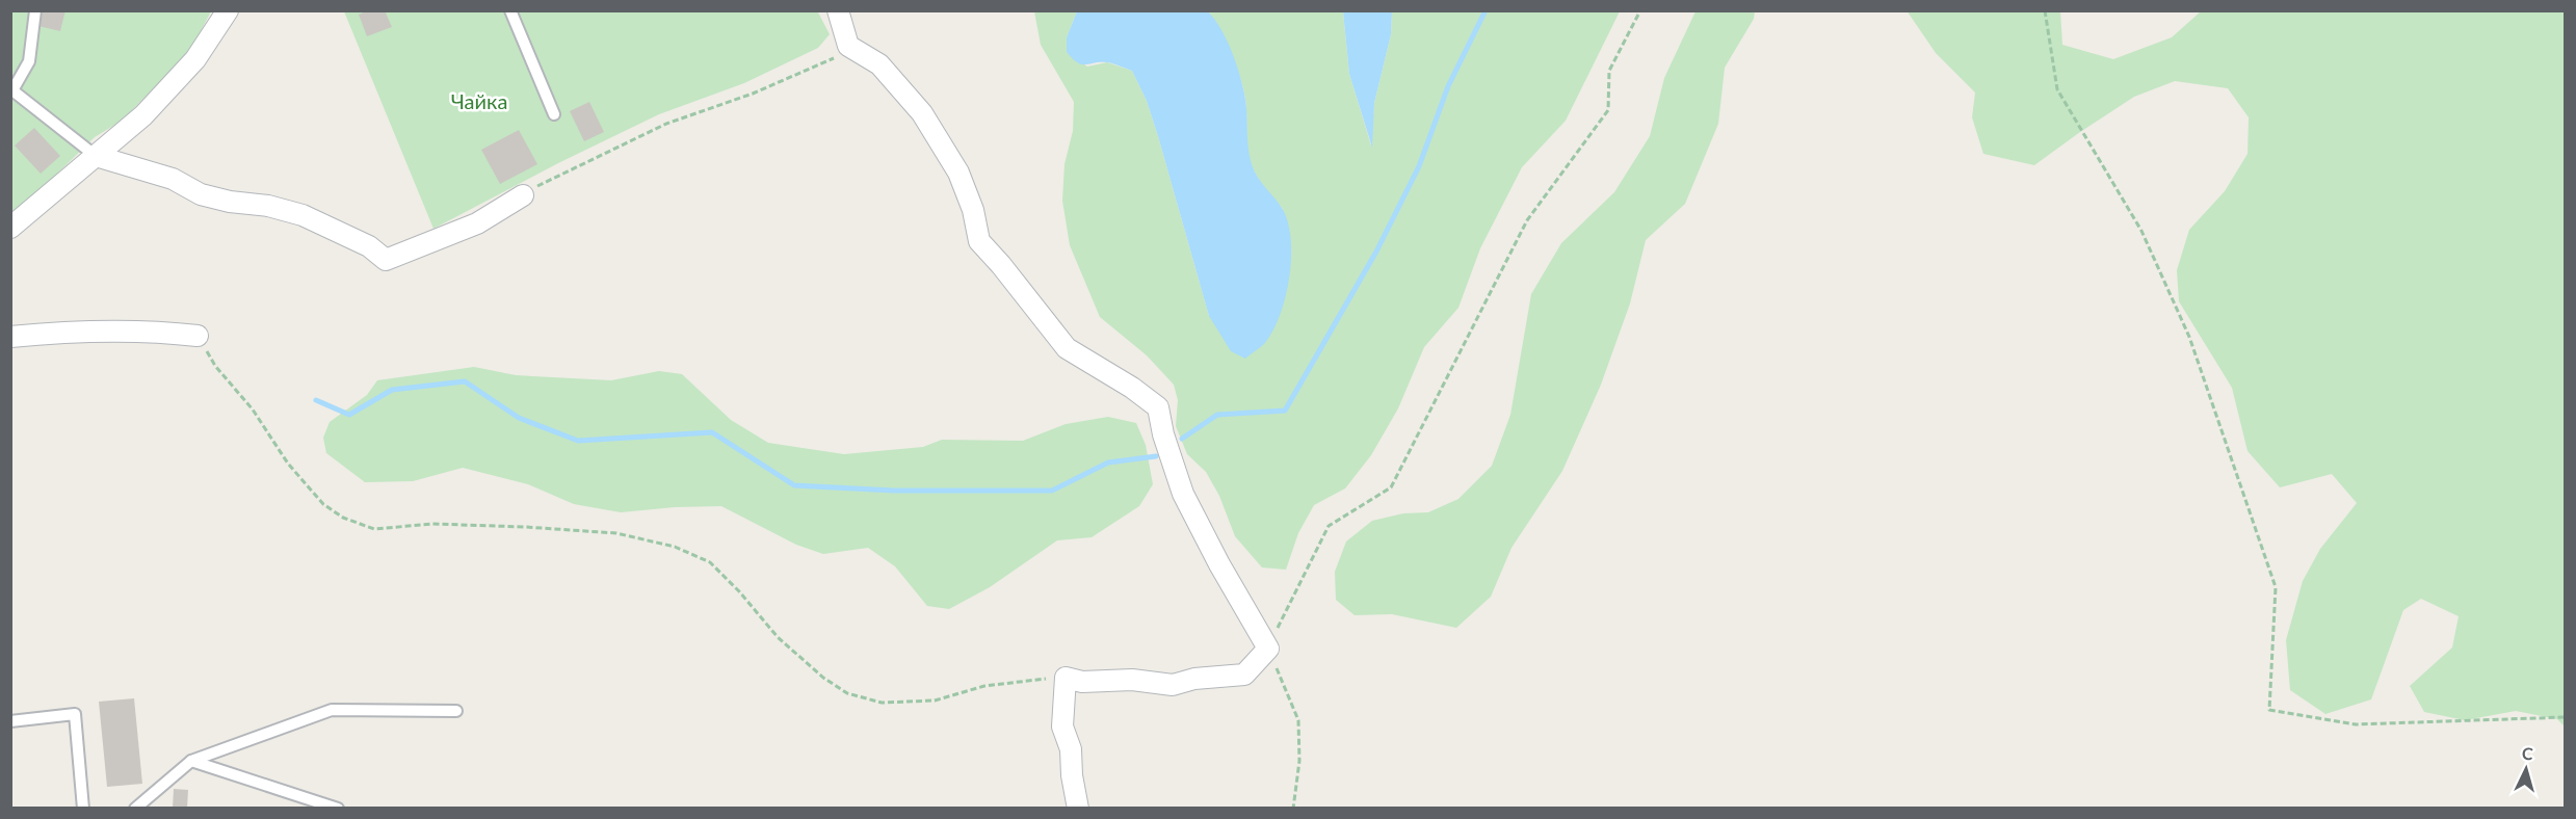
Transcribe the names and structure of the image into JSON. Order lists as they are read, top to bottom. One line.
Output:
{"parks":["Чайка"],"north":"top"}
